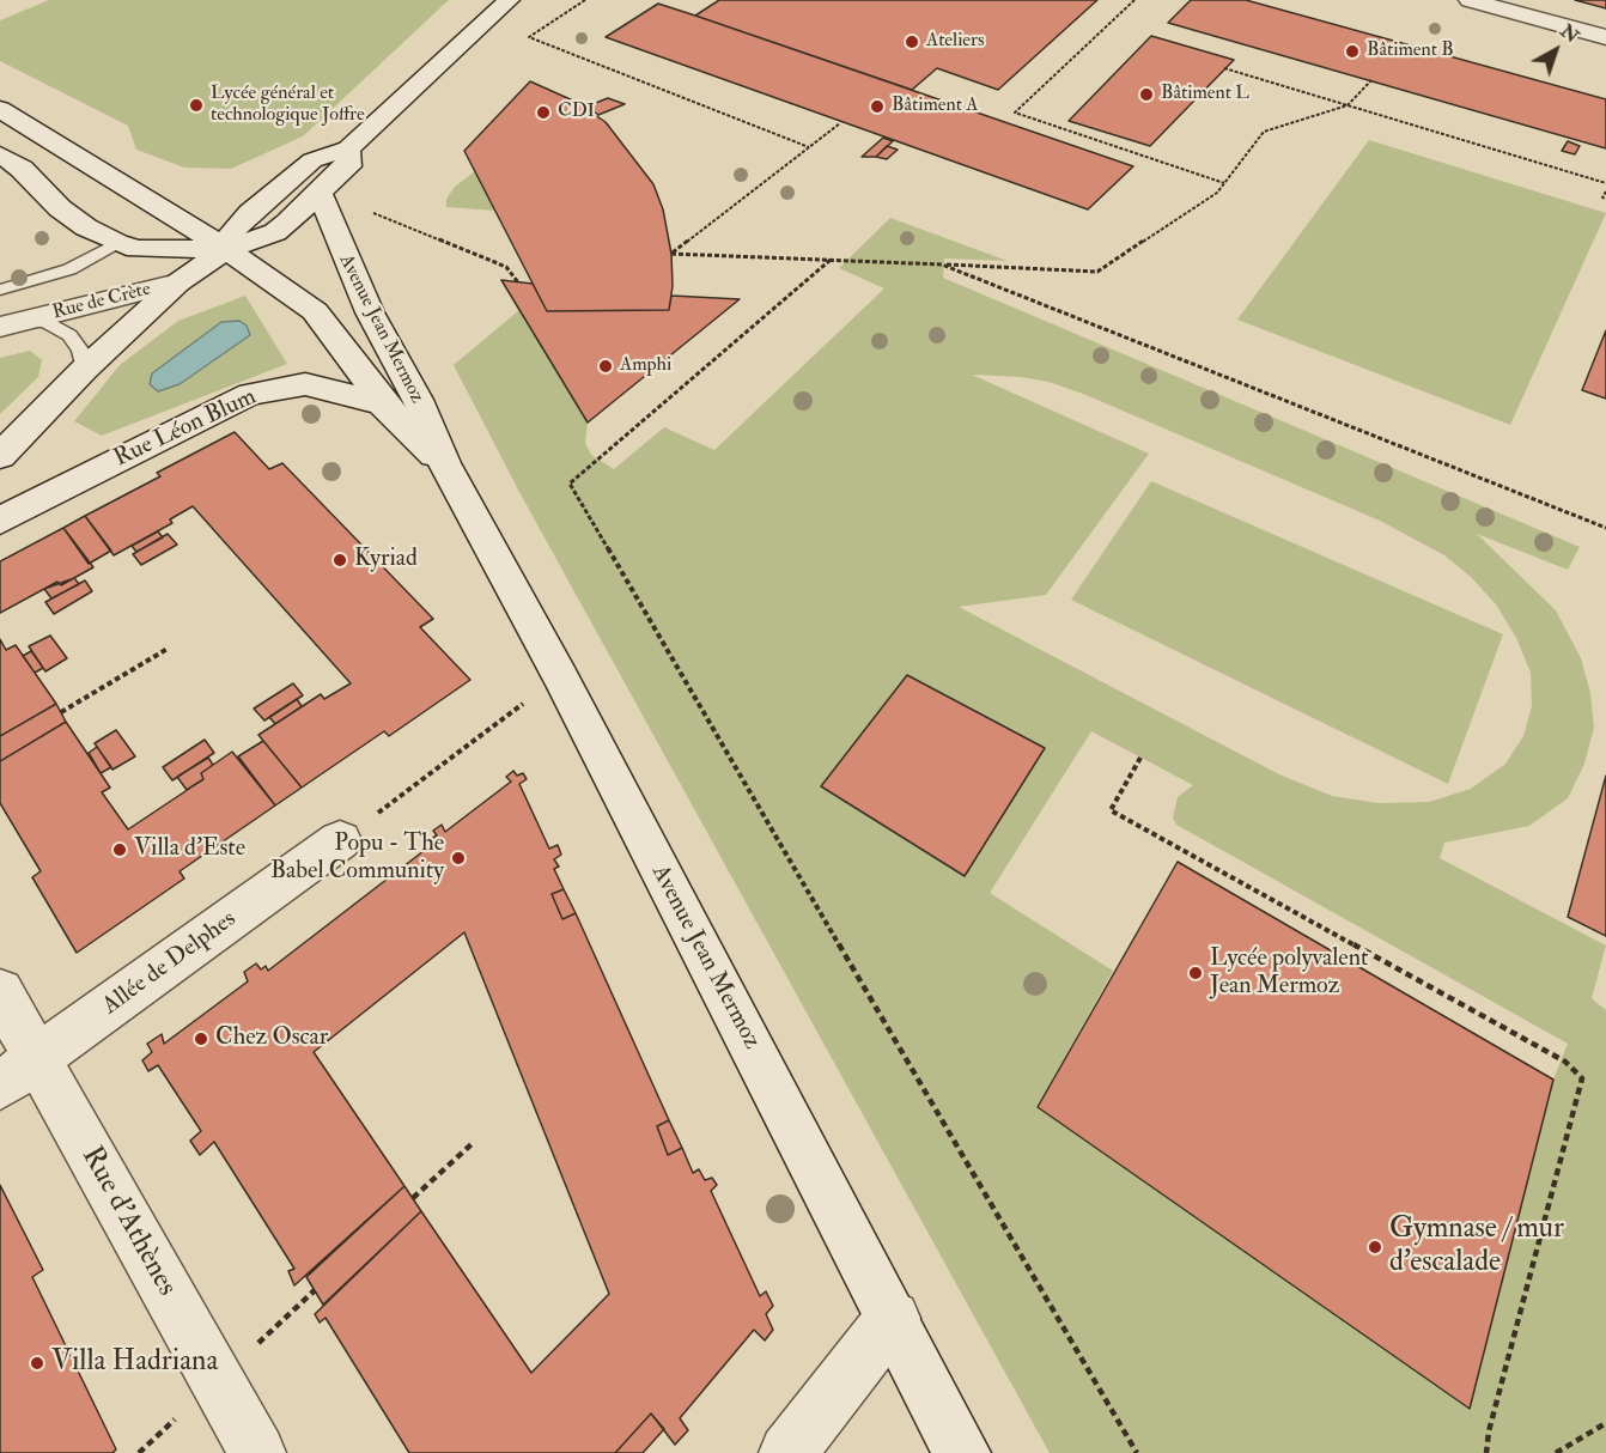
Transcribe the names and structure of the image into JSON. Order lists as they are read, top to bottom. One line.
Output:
{"streets":{"main road":["Rue de Crète","Avenue Jean Mermoz","Rue Léon Blum","Allée de Delphes","Rue d'Athènes"]},"crossings":[["Avenue Jean Mermoz","Rue Léon Blum"],["Allée de Delphes","Rue d'Athènes"]],"places":["Ateliers","Bâtiment B","Bâtiment L","Lycée général et technologique Joffre","Bâtiment A","CDI","Amphi","Kyriad","Villa d'Este","Popu - The Babel Community","Lycée polyvalent Jean Mermoz","Chez Oscar","Gymnase / mur d'escalade","Villa Hadriana"],"north":"top right"}
